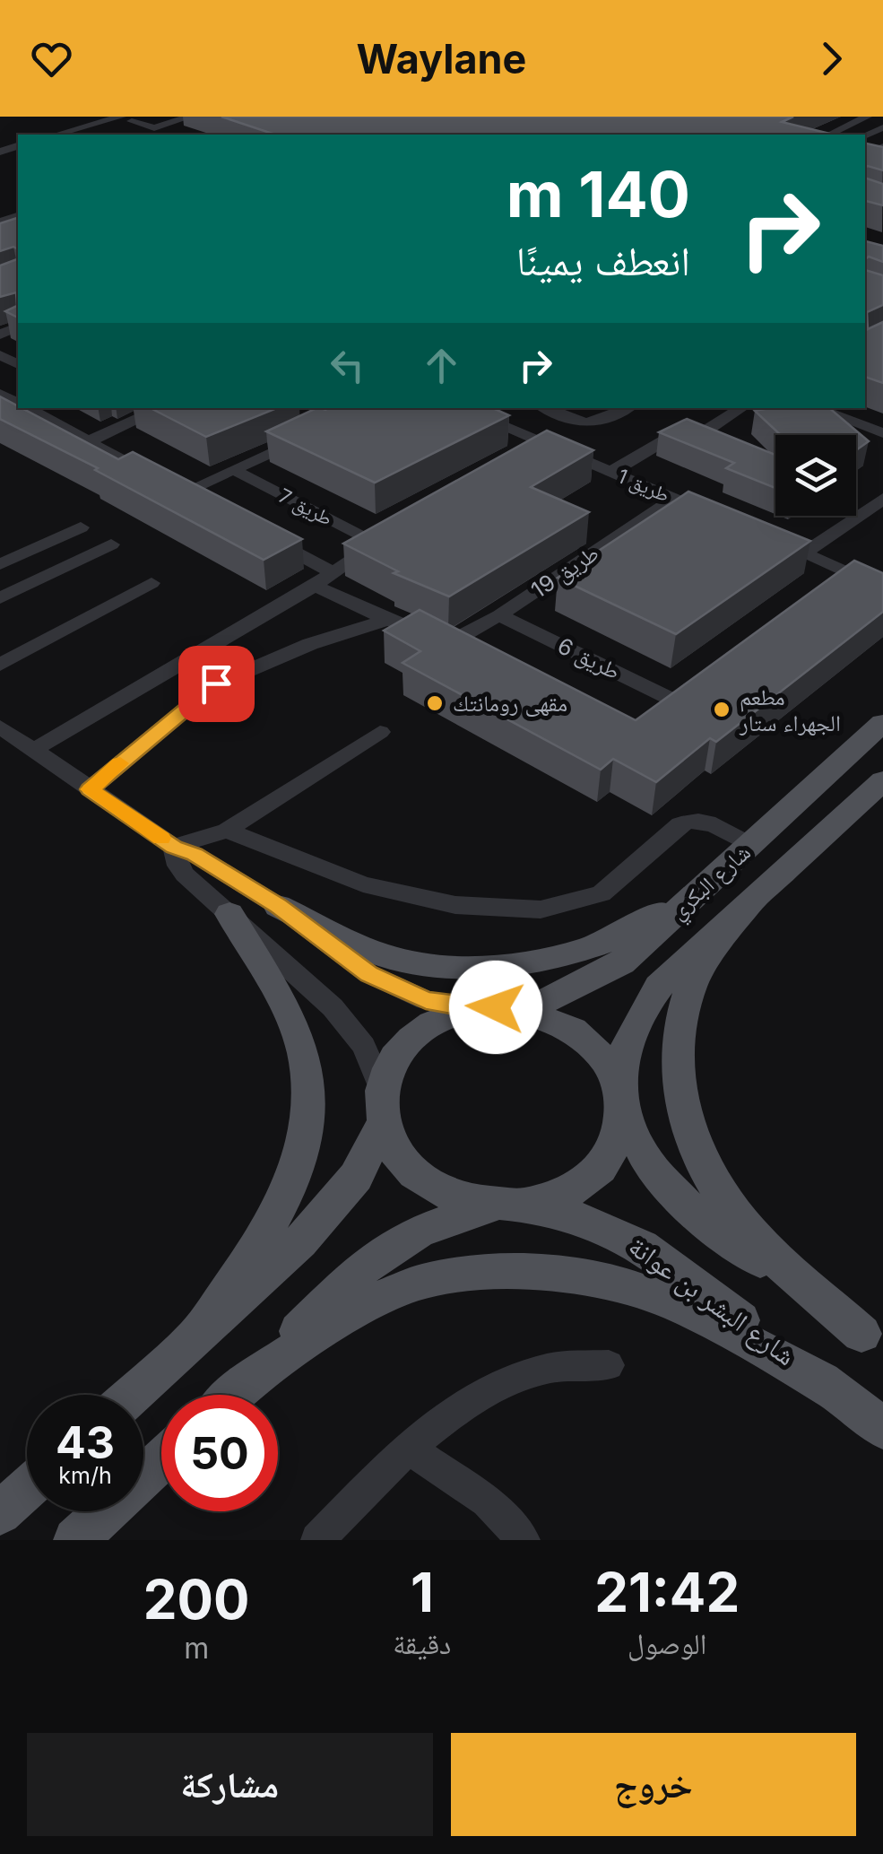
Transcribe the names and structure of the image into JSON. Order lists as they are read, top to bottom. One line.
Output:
{"streets":{"main road":["شارع البكري","شارع البشر بن عوانة"],"street":["طريق 1","طريق 7","طريق 19","طريق 6"]},"crossings":[["طريق 1","طريق 19"],["طريق 19","طريق 6"],["شارع البكري","شارع البشر بن عوانة"]],"places":["مقهى رومانتك","مطعم الجهراء ستار"],"page":{"header":"Waylane","turn":["140 m","انعطف يمينًا"],"speed":"43 km/h","limit":"50","eta":["21:42","الوصول","1","دقيقة","200","m"],"buttons":["خروج","مشاركة"]}}
